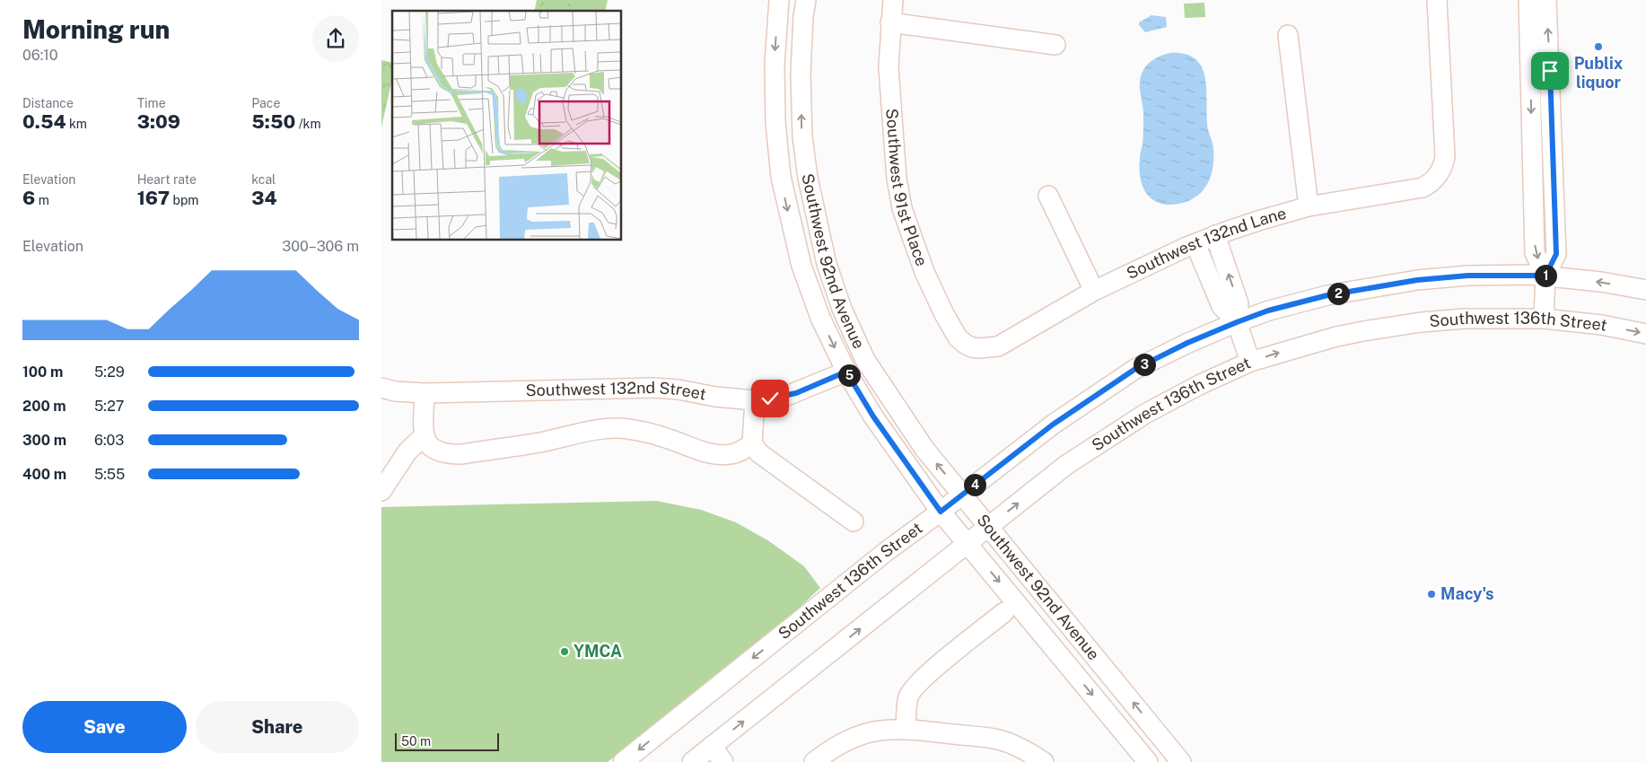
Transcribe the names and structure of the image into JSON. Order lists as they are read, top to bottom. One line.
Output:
{"streets":{"street":["Southwest 91st Place","Southwest 132nd Lane","Southwest 92nd Avenue","Southwest 136th Street","Southwest 132nd Street"]},"crossings":[["Southwest 91st Place","Southwest 132nd Lane"],["Southwest 92nd Avenue","Southwest 136th Street"],["Southwest 92nd Avenue","Southwest 132nd Street"]],"places":["Publix liquor","Macy's","YMCA"],"scale_bar":"50 m","page":{"heading":["Morning run","06:10"],"stats":[["Distance","0.54 km"],["Time","3:09"],["Pace","5:50 /km"],["Elevation","6 m"],["Heart rate","167 bpm"],["kcal","34"]],"chart":["Elevation","300–306 m"],"pins":["1","2","3","5","4"],"list":[{"name":"100 m","note":"5:29"},{"name":"200 m","note":"5:27"},{"name":"300 m","note":"6:03"},{"name":"400 m","note":"5:55"}],"buttons":["Save","Share"],"scale":"50 m"}}
